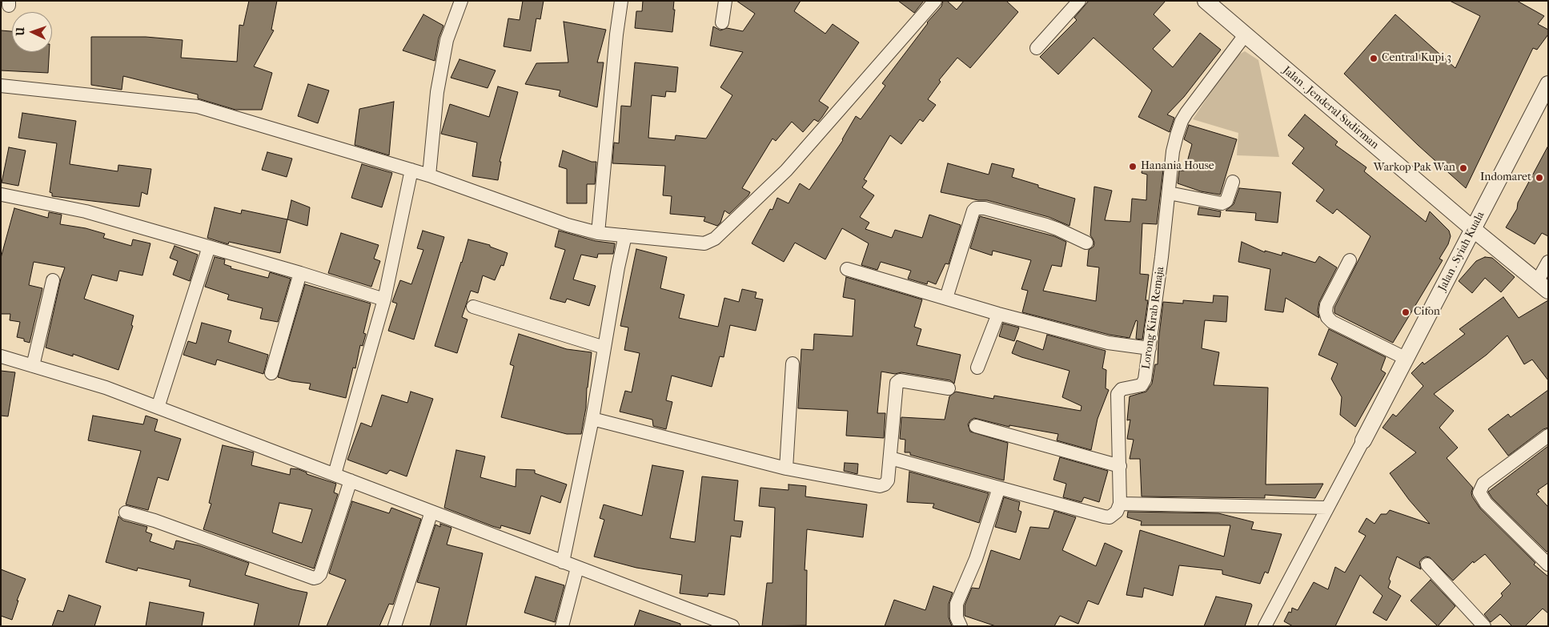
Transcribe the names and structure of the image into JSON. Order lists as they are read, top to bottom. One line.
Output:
{"streets":{"street":["Jalan . Jenderal Sudirman","Jalan . Syiah Kuala","Lorong Kirab Remaja"]},"crossings":[["Jalan . Jenderal Sudirman","Jalan . Syiah Kuala"],["Jalan . Jenderal Sudirman","Lorong Kirab Remaja"]],"places":["Central Kupi 3","Hanania House","Warkop Pak Wan","Indomaret","Cifon"],"north":"left"}
